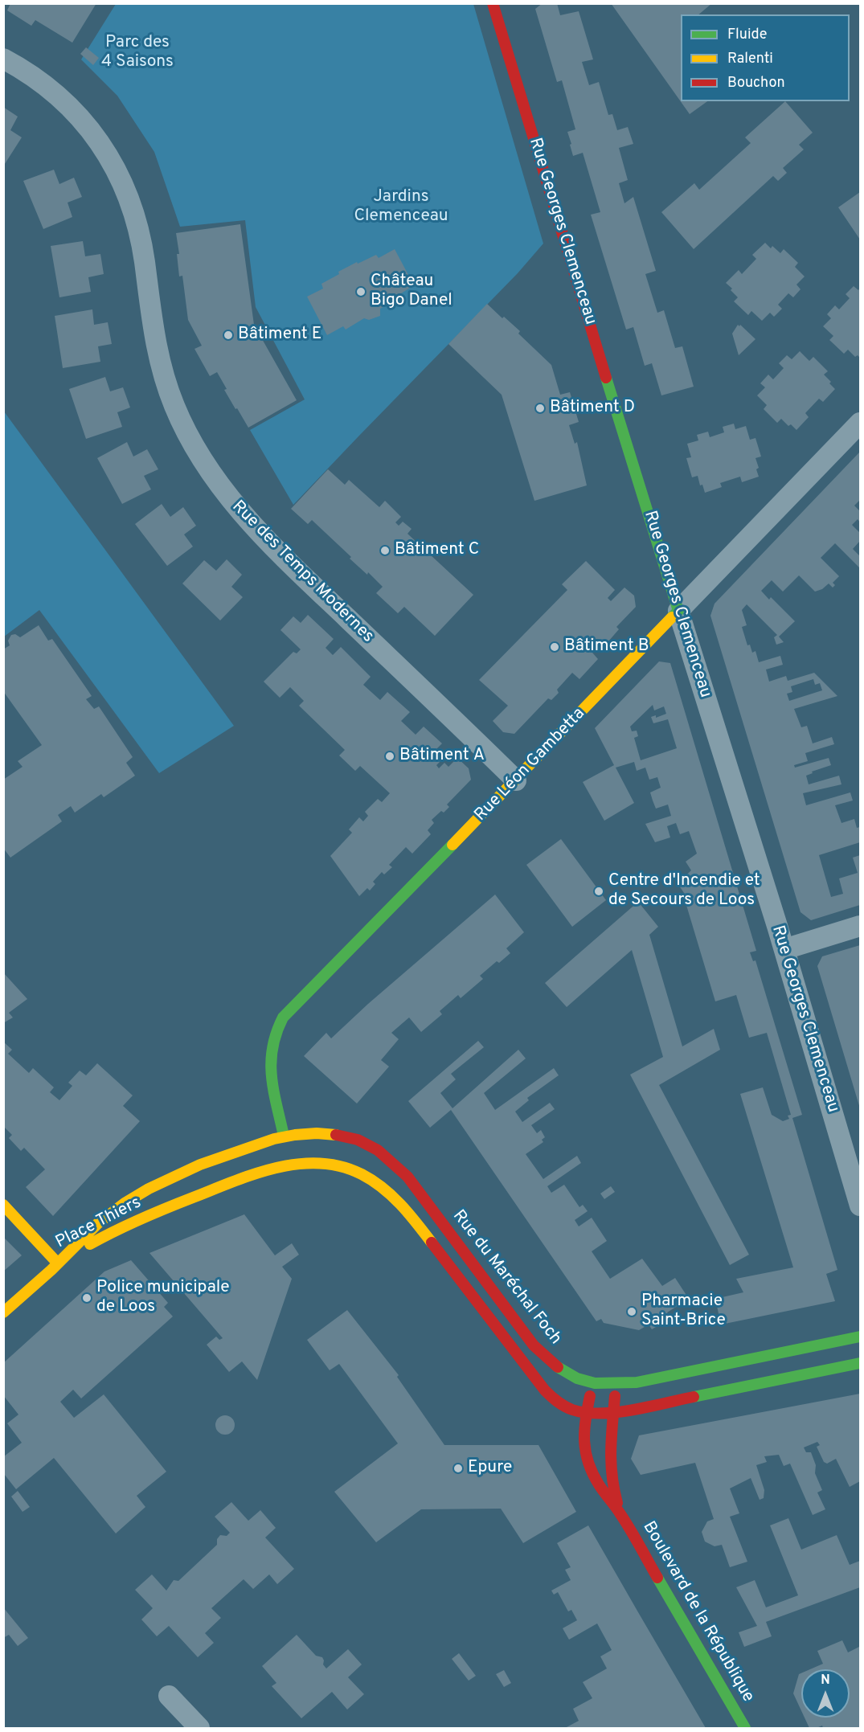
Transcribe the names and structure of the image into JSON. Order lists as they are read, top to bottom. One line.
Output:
{"streets":{"main road":["Rue Georges Clemenceau","Rue Léon Gambetta","Place Thiers","Rue du Maréchal Foch","Boulevard de la République"],"street":["Rue des Temps Modernes"]},"crossings":[["Rue Georges Clemenceau","Rue Léon Gambetta"],["Rue des Temps Modernes","Rue Léon Gambetta"],["Rue Léon Gambetta","Place Thiers"],["Place Thiers","Rue du Maréchal Foch"],["Place Thiers","Boulevard de la République"],["Rue du Maréchal Foch","Boulevard de la République"]],"parks":["Parc des 4 Saisons","Jardins Clemenceau"],"places":["Château Bigo Danel","Bâtiment E","Bâtiment D","Bâtiment C","Bâtiment B","Bâtiment A","Centre d'Incendie et de Secours de Loos","Police municipale de Loos","Pharmacie Saint-Brice","Epure"],"legend":["Fluide","Ralenti","Bouchon"],"north":"top"}
